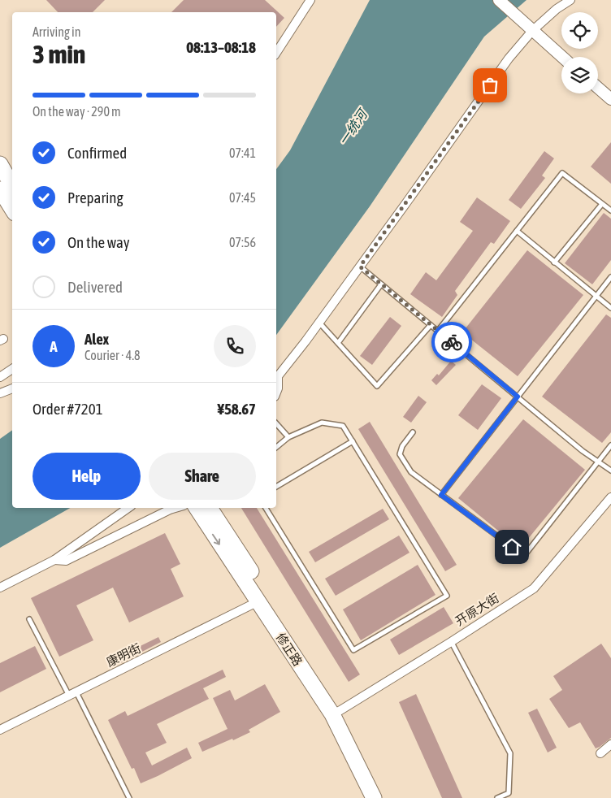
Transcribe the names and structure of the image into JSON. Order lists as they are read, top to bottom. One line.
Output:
{"streets":{"highway":["修正路"],"street":["开原大街","康明街"]},"crossings":[["开原大街","修正路"],["修正路","康明街"]],"water":["一统河"],"page":{"heading":["3 min","Arriving in","08:13–08:18"],"panel":["Alex","Courier · 4.8","Order #7201","¥58.67"],"bar":"On the way · 290 m","list":[["Confirmed","07:41"],["Preparing","07:45"],["On the way","07:56"],"Delivered"],"round":"A","buttons":["Help","Share"]}}
